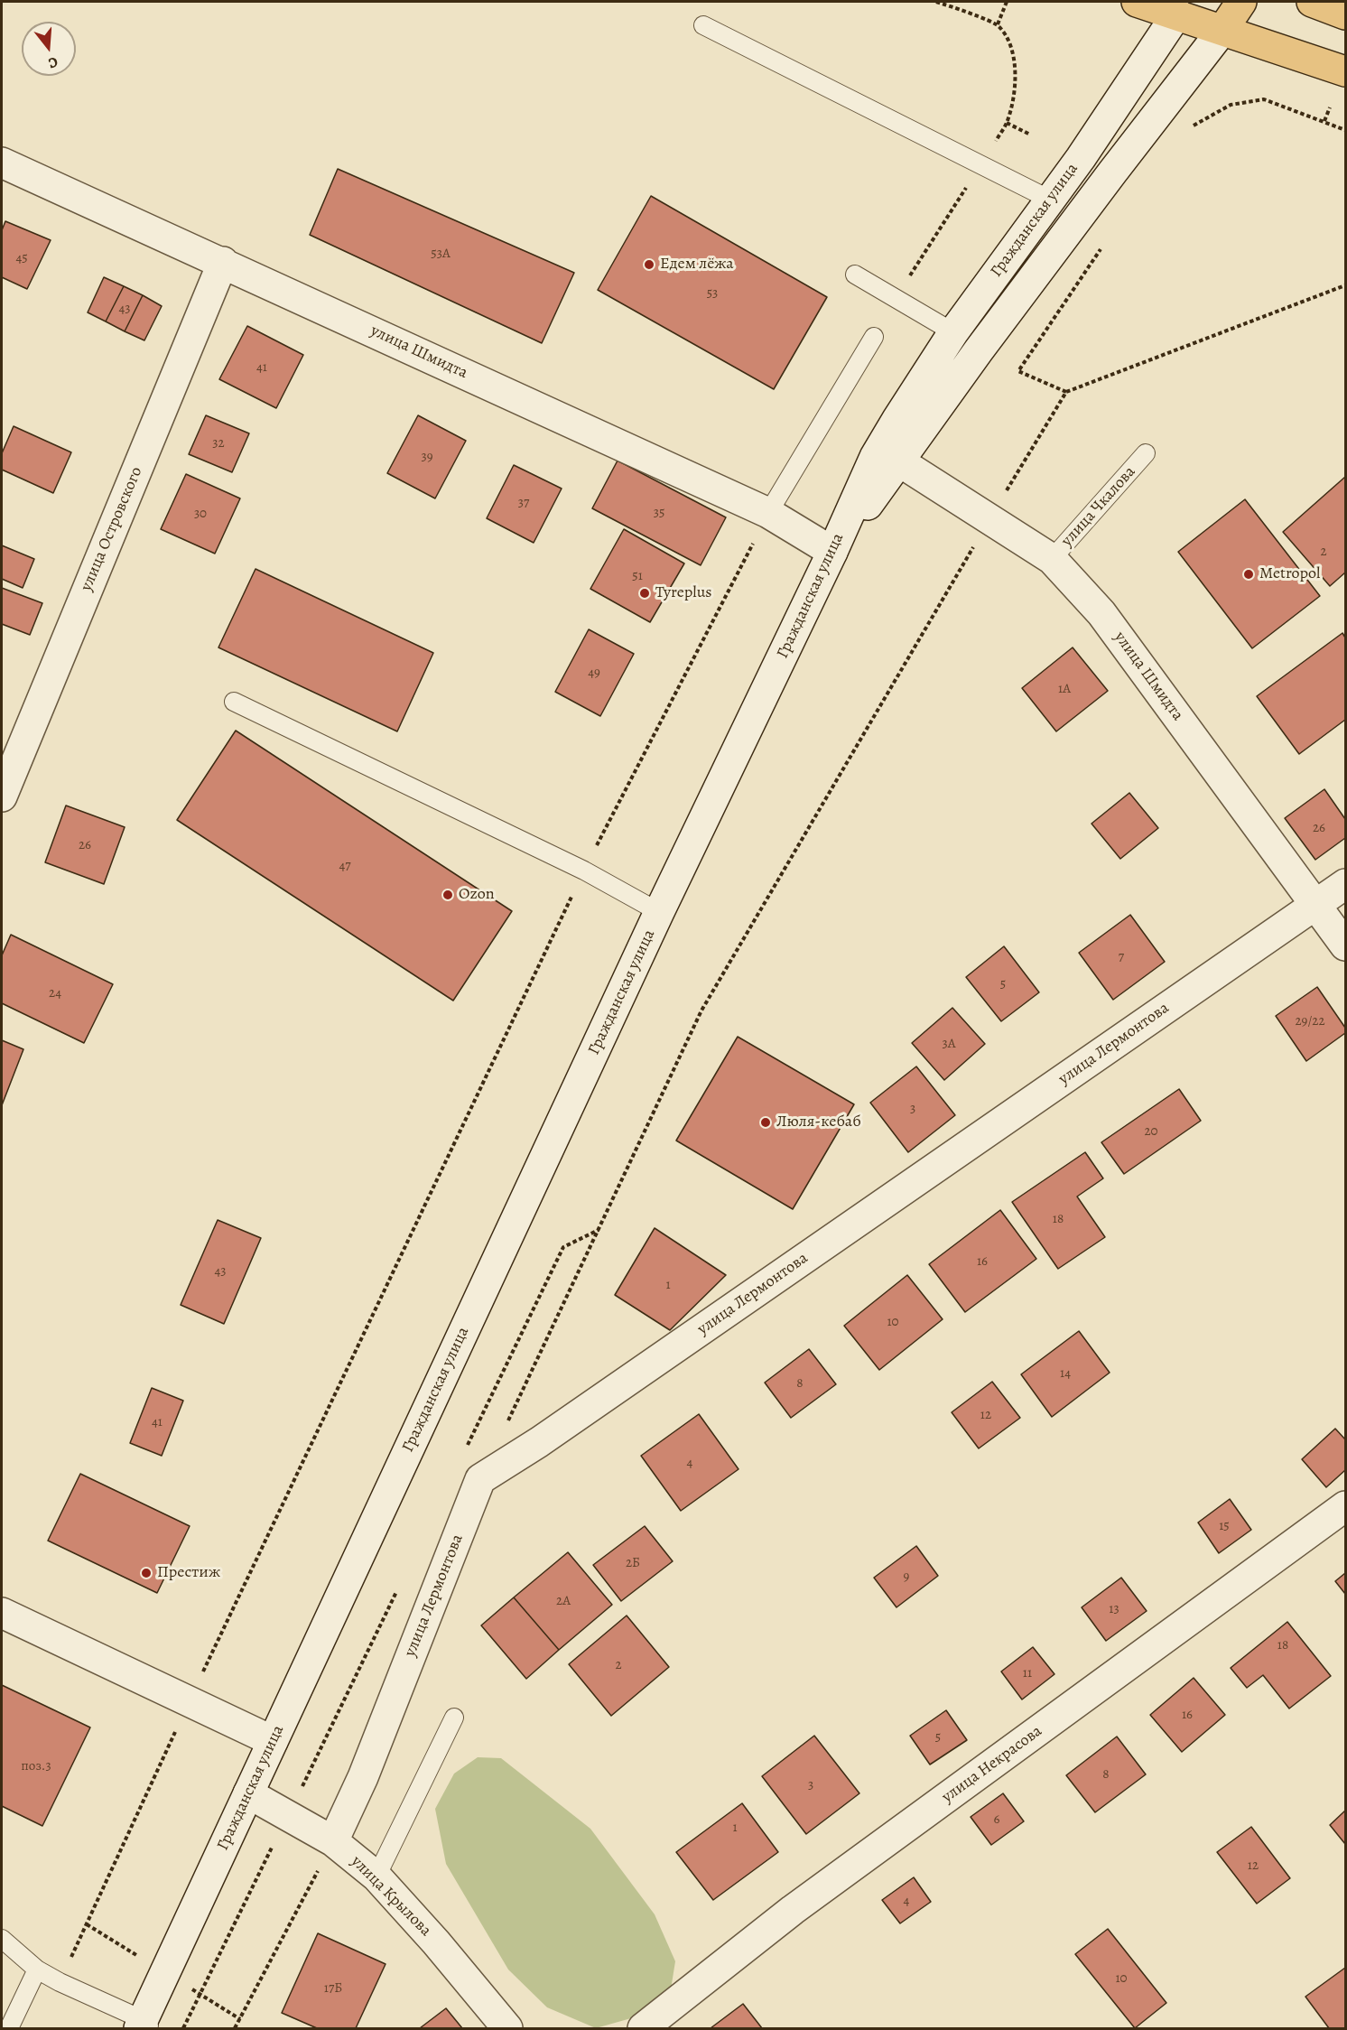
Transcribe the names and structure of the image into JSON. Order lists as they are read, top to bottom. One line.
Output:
{"streets":{"street":["Гражданская улица","улица Шмидта","улица Островского","улица Лермонтова","улица Некрасова","улица Крылова"],"lane":["улица Чкалова"]},"crossings":[["Гражданская улица","улица Шмидта"],["Гражданская улица","улица Крылова"],["улица Шмидта","улица Чкалова"],["улица Шмидта","улица Островского"],["улица Шмидта","улица Лермонтова"],["улица Лермонтова","улица Крылова"]],"places":["Едем лёжа","Metropol","Tyreplus","Ozon","Люля-кебаб","Престиж"],"house_numbers":["53А","45","53","43","41","32","39","37","35","30","2","51","49","1А","26","26","47","7","5","24","29/22","3А","3","20","18","16","43","1","10","14","8","12","41","4","15","2Б","9","2А","13","18","2","11","16","5","поз.3","8","3","6","1","12","4","10","17Б"],"north":"bottom"}
